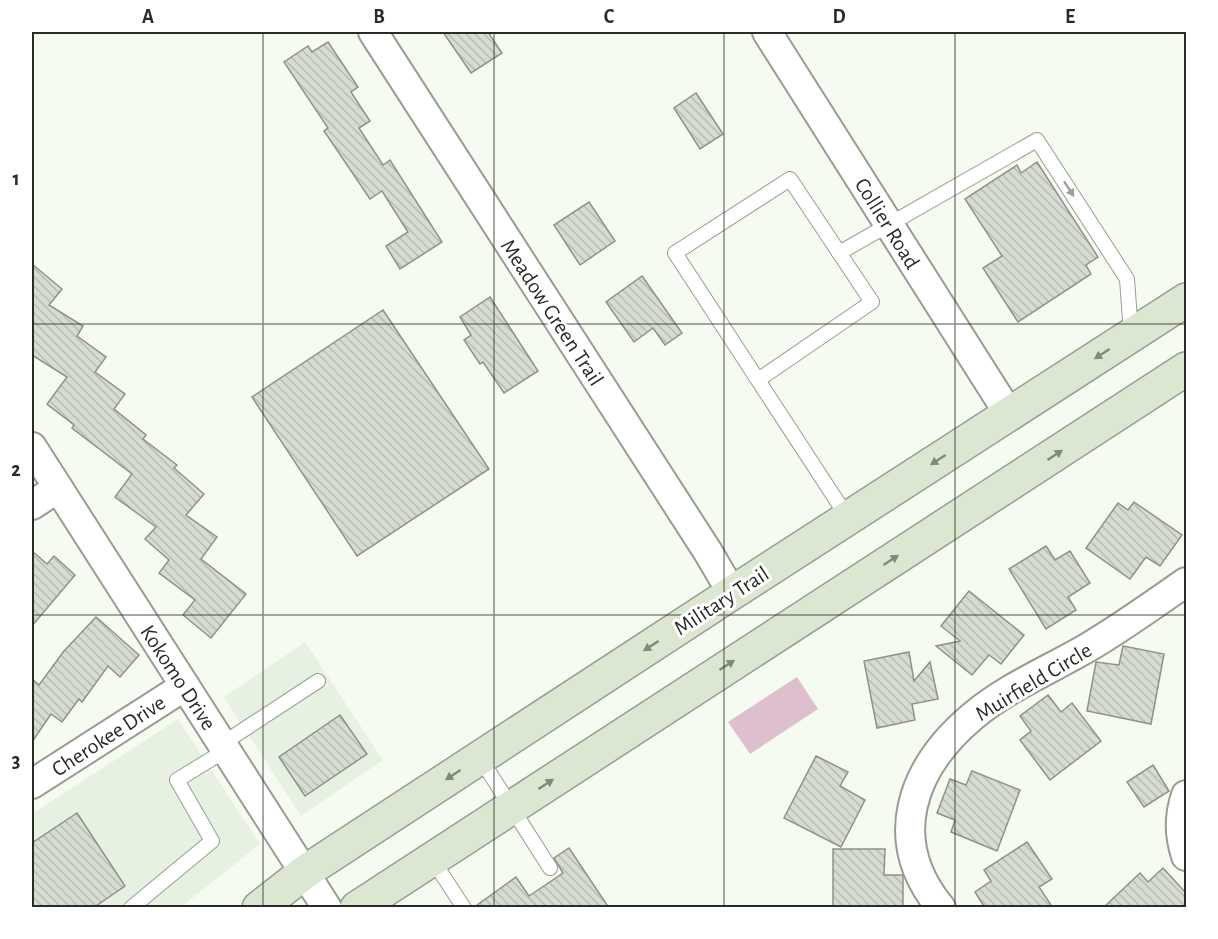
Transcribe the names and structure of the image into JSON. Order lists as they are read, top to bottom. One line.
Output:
{"streets":{"main road":["Military Trail"],"street":["Collier Road","Meadow Green Trail","Kokomo Drive","Muirfield Circle","Cherokee Drive"]},"crossings":[["Collier Road","Military Trail"],["Meadow Green Trail","Military Trail"],["Military Trail","Kokomo Drive"],["Kokomo Drive","Cherokee Drive"]],"grid":{"columns":["A","B","C","D","E"],"rows":["1","2","3"]}}
